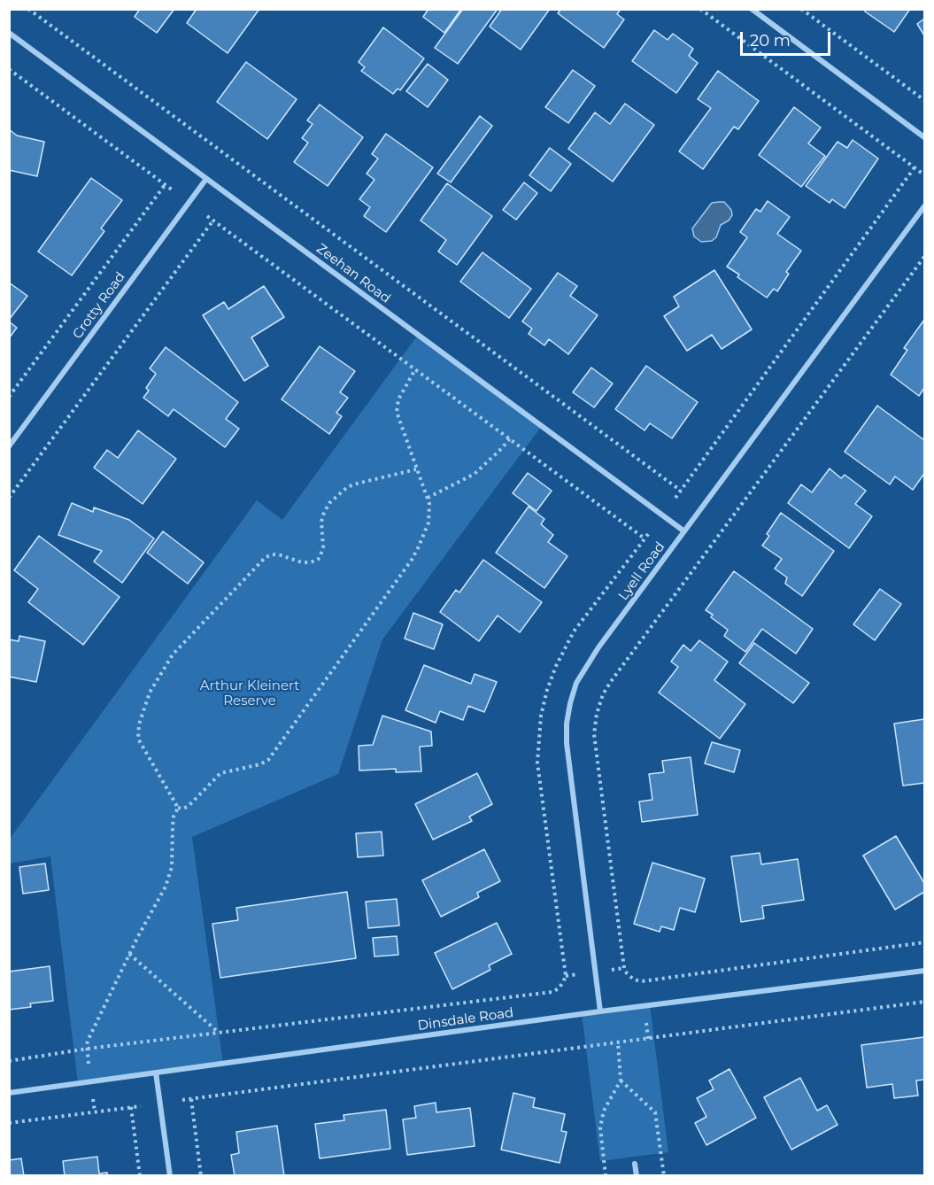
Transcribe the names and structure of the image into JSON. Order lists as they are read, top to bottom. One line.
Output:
{"streets":{"street":["Zeehan Road","Crotty Road","Lyell Road","Dinsdale Road"]},"crossings":[["Zeehan Road","Crotty Road"],["Zeehan Road","Lyell Road"],["Lyell Road","Dinsdale Road"]],"parks":["Arthur Kleinert Reserve"],"scale_bar":"20 m"}
